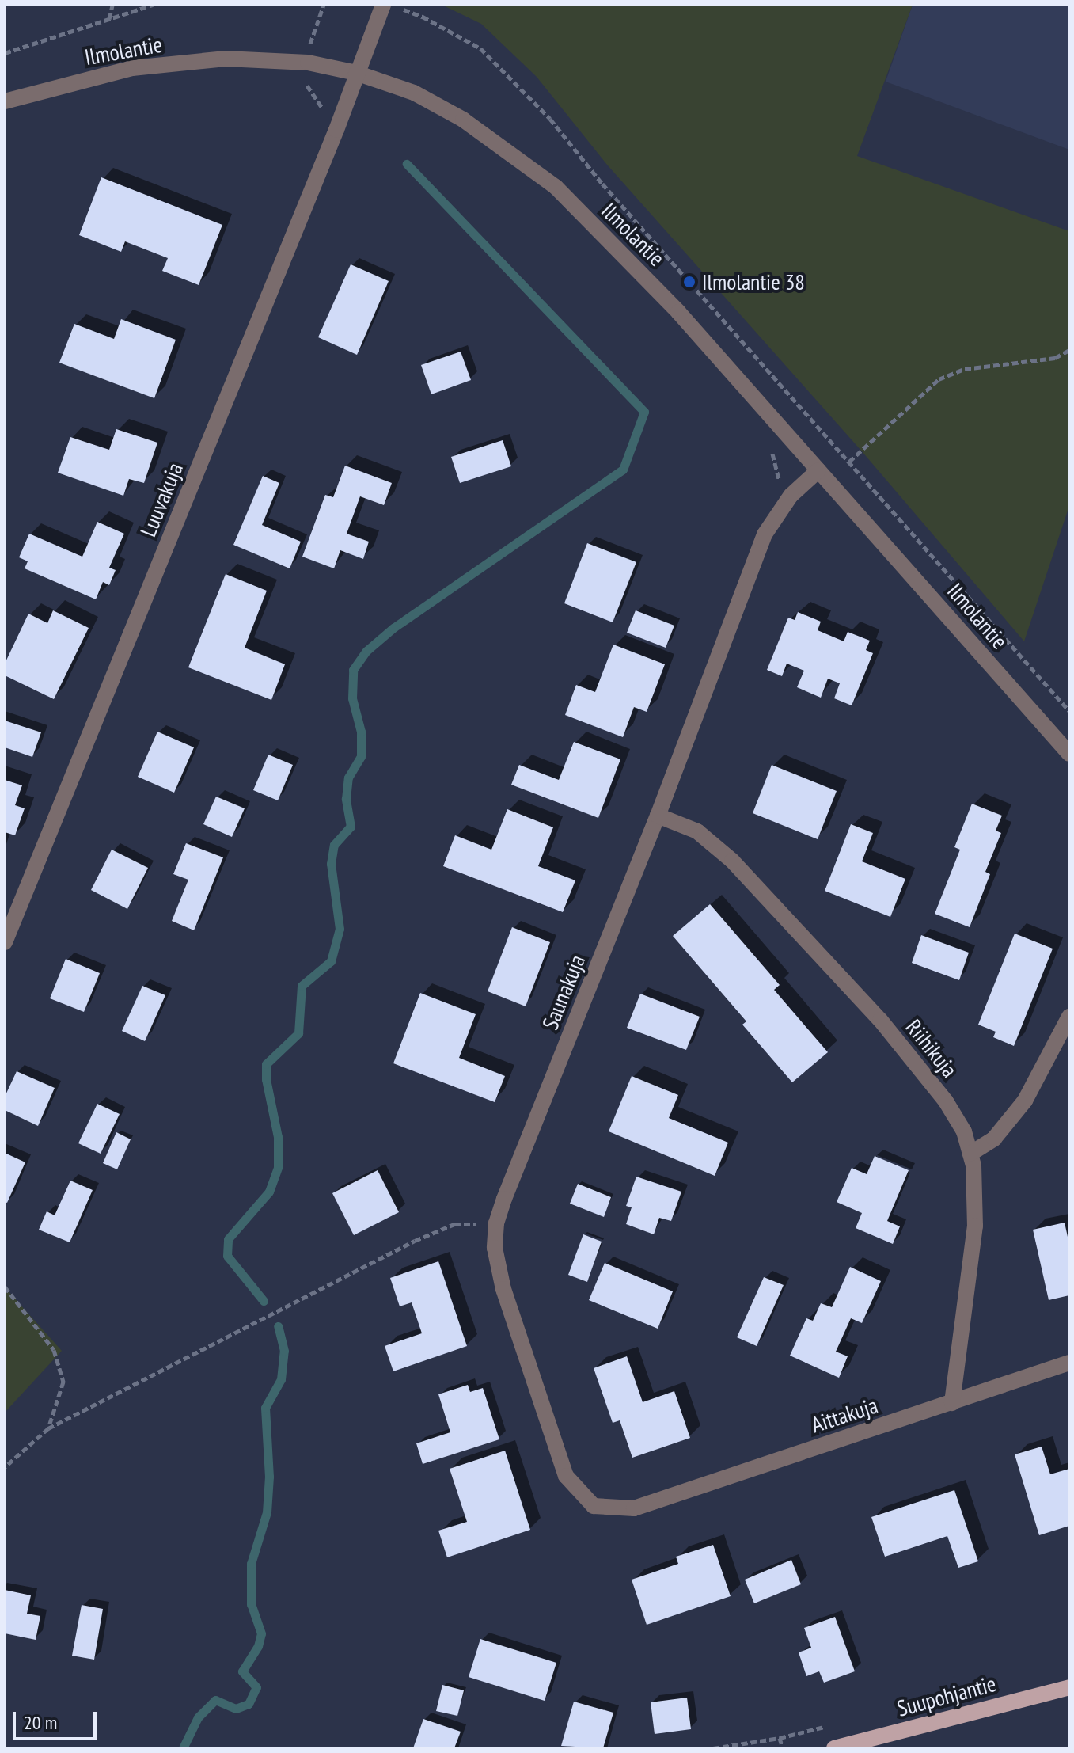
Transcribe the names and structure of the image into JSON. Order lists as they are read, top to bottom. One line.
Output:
{"streets":{"main road":["Suupohjantie"],"street":["Ilmolantie","Luuvakuja","Saunakuja","Riihikuja","Aittakuja"]},"crossings":[["Ilmolantie","Luuvakuja"],["Ilmolantie","Saunakuja"],["Saunakuja","Riihikuja"],["Saunakuja","Aittakuja"],["Riihikuja","Aittakuja"]],"places":["Ilmolantie 38"],"scale_bar":"20 m"}
